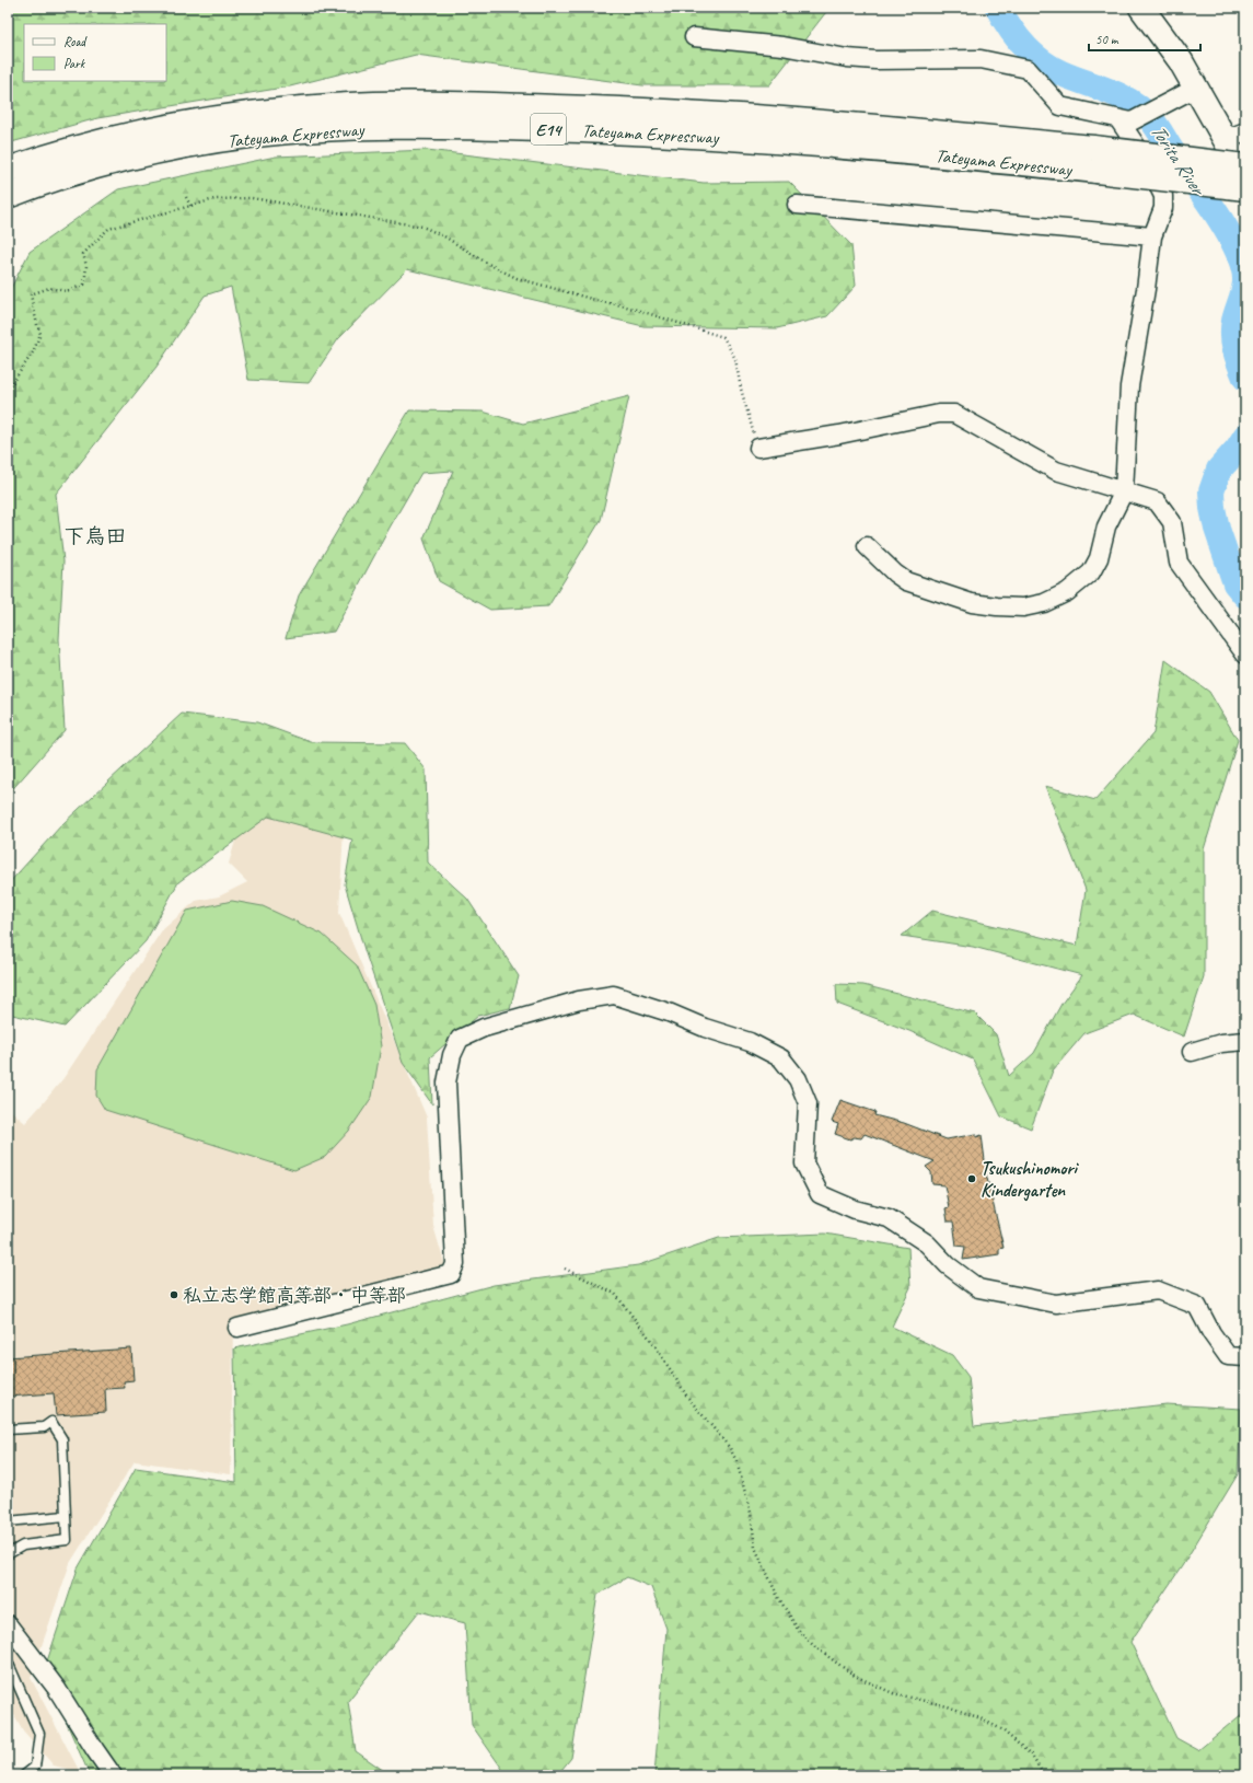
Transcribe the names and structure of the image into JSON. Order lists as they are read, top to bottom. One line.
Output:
{"streets":{"main road":["E14","Tateyama Expressway"]},"districts":["下烏田"],"water":["Torita River"],"places":["Tsukushinomori Kindergarten","私立志学館高等部・中等部"],"legend":["Road","Park"],"scale_bar":"50 m"}
